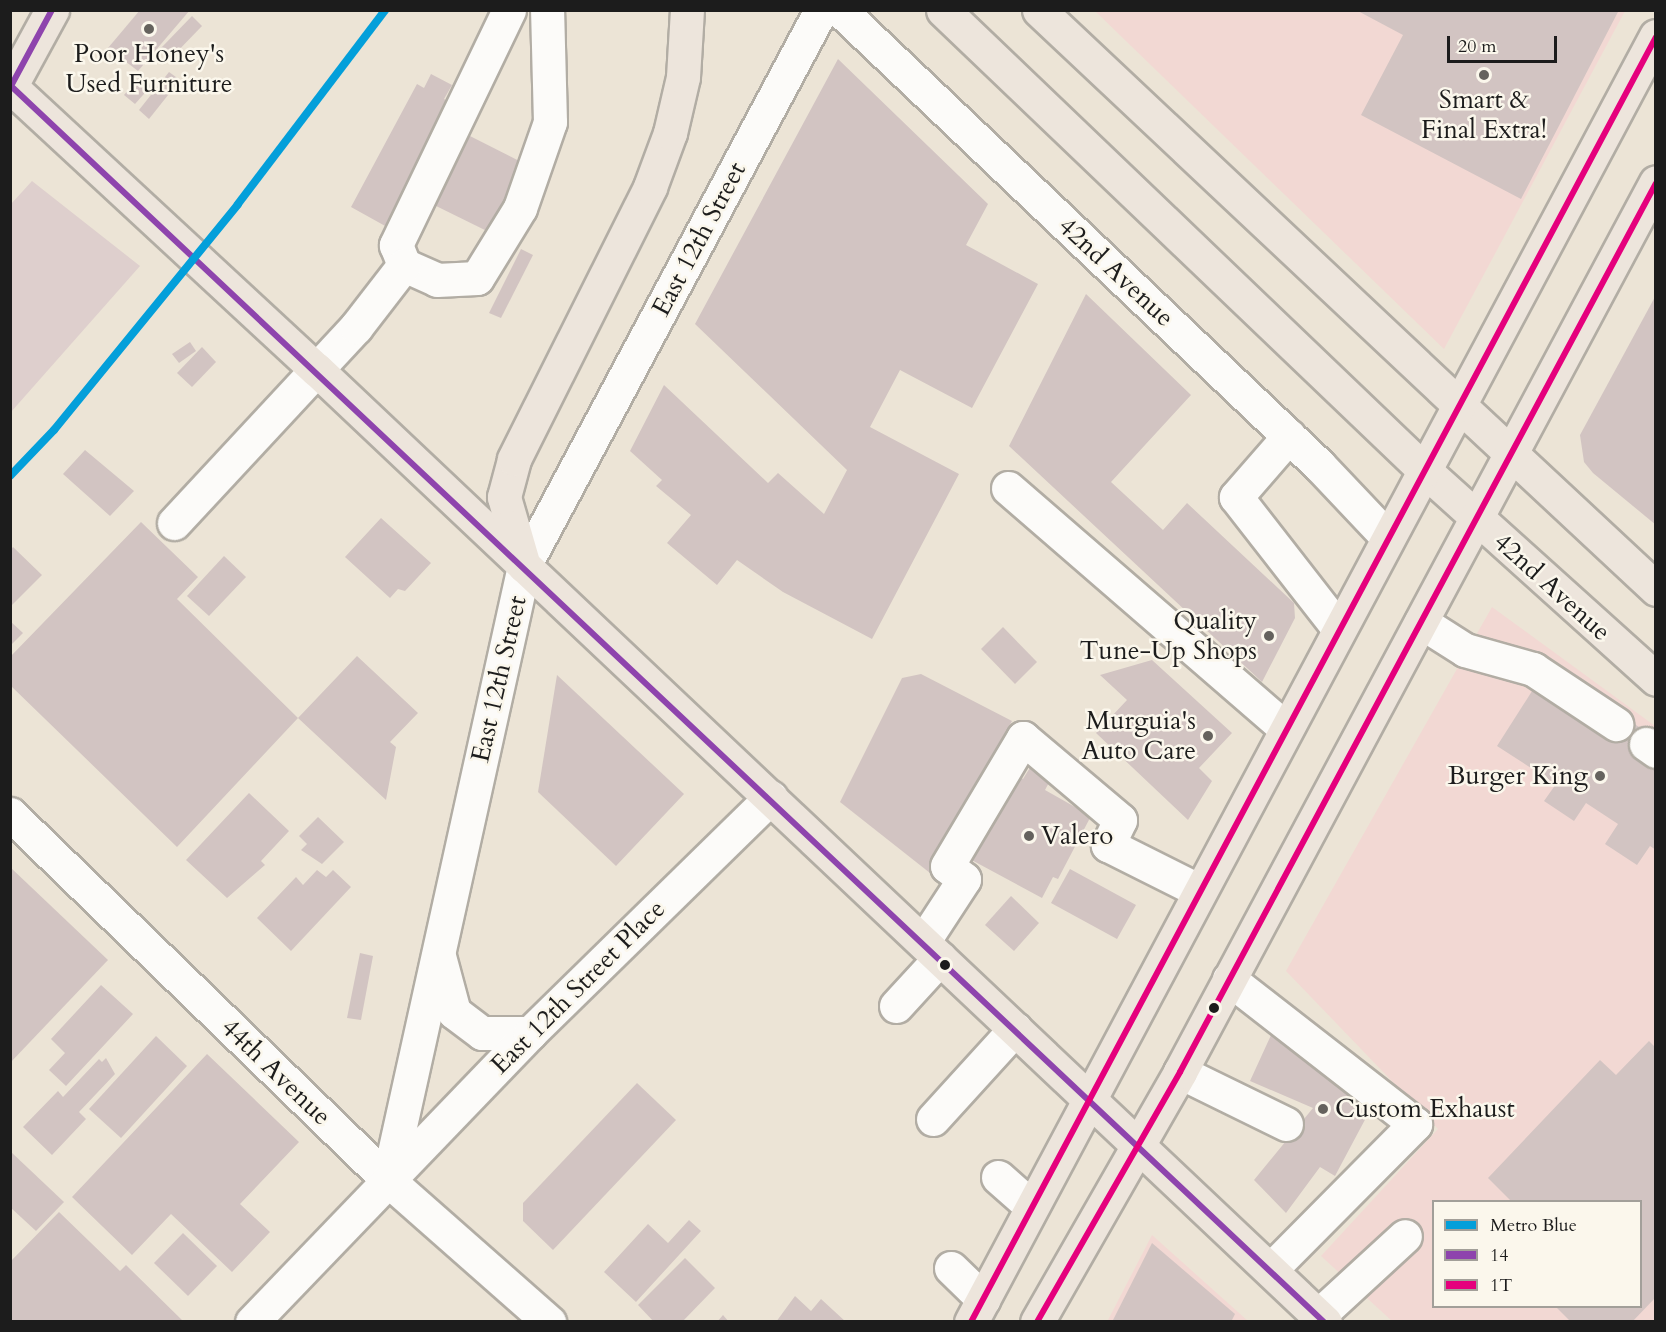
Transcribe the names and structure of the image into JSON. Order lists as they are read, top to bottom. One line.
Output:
{"streets":{"main road":["42nd Avenue"],"street":["East 12th Street","East 12th Street Place","44th Avenue"]},"crossings":[["East 12th Street","East 12th Street Place"],["East 12th Street","44th Avenue"],["East 12th Street Place","44th Avenue"]],"places":["Poor Honey's Used Furniture","Smart & Final Extra!","Quality Tune-Up Shops","Murguia's Auto Care","Burger King","Valero","Custom Exhaust"],"lines":["metro line Blue","transit line 14","transit line 1T"],"legend":["Metro Blue","14","1T"],"scale_bar":"20 m"}
